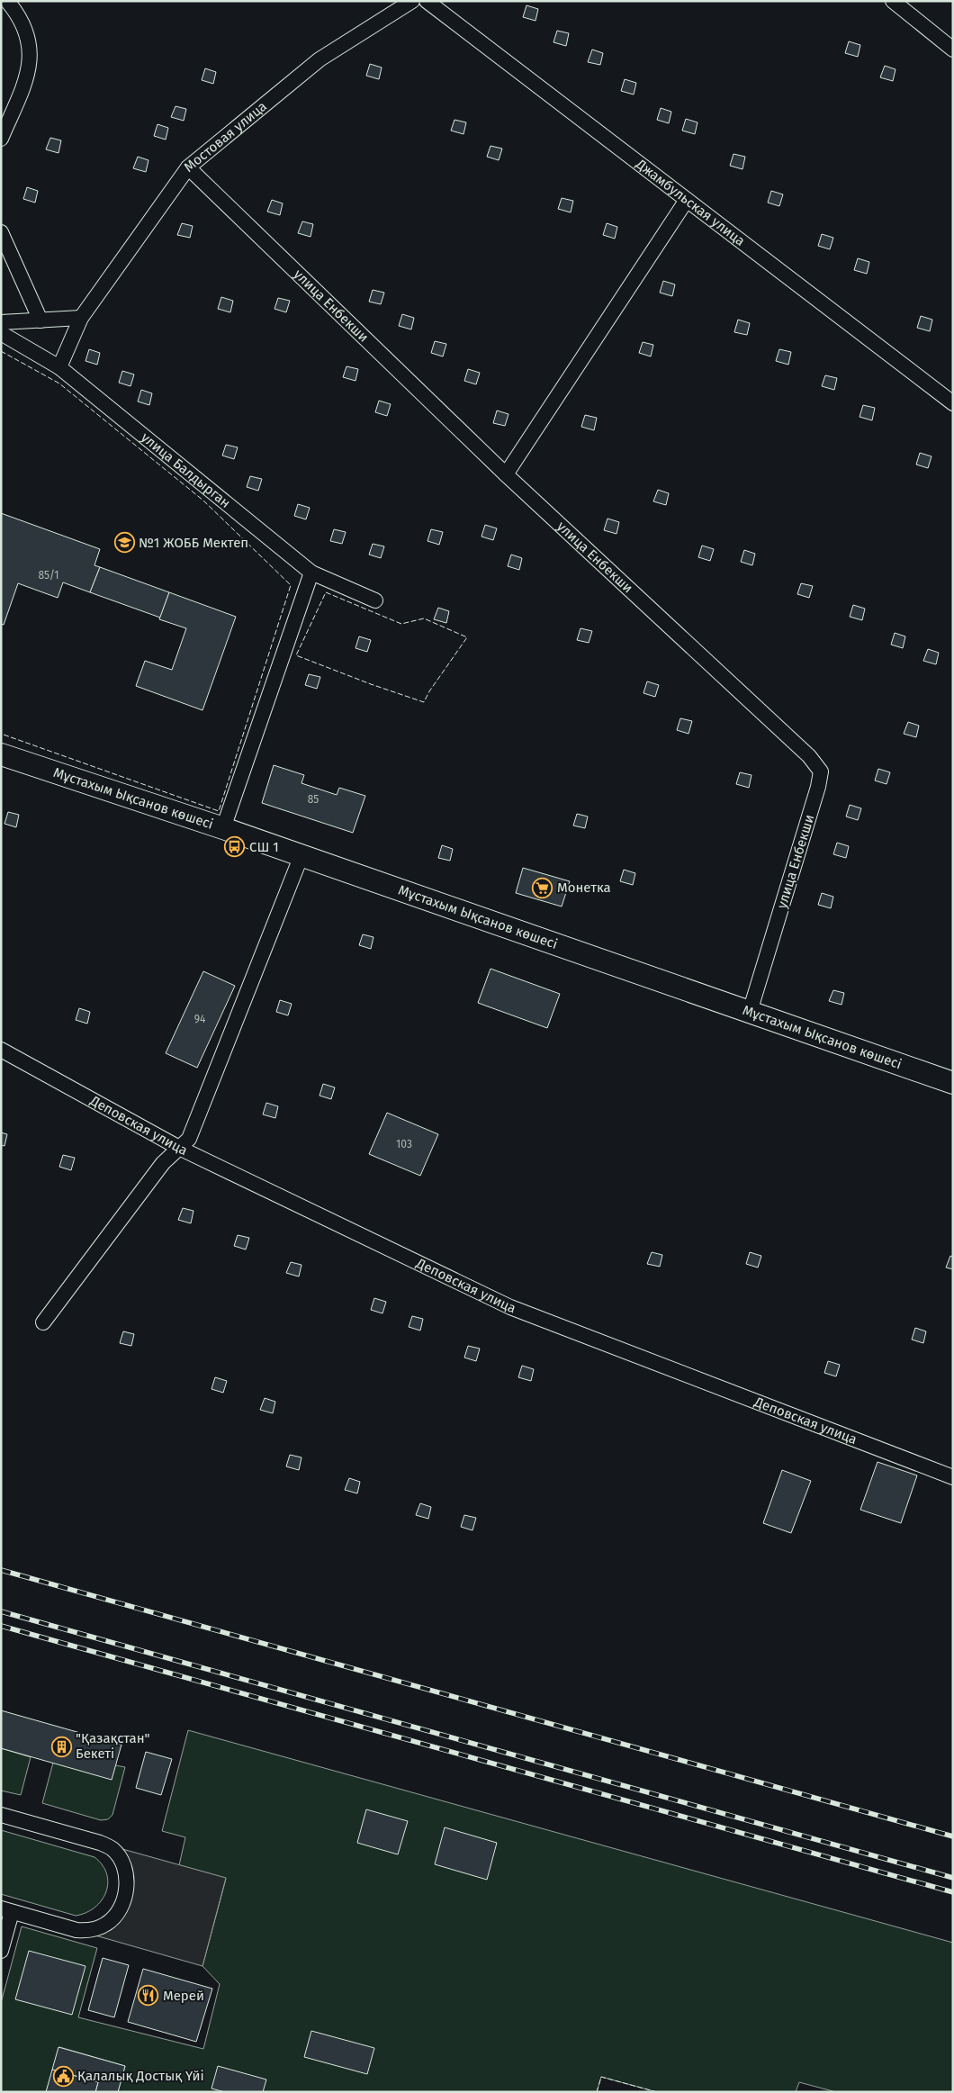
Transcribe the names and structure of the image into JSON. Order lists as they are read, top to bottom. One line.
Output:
{"streets":{"main road":["Мұстахым Ықсанов көшесі"],"street":["Мостовая улица","Джамбульская улица","улица Енбекши","улица Балдырган","Деповская улица"]},"crossings":[["Мостовая улица","улица Енбекши"],["Мостовая улица","улица Балдырган"],["улица Енбекши","Мұстахым Ықсанов көшесі"]],"places":{"school or university":["№1 ЖОББ Мектеп"],"bus stop":["СШ 1"],"supermarket":["Монетка"],"building":["\"Қазақстан\" Бекеті"],"restaurant":["Мерей"],"public building":["Қалалық Достық Үйі"]},"house_numbers":["85/1","85","94","103"]}
